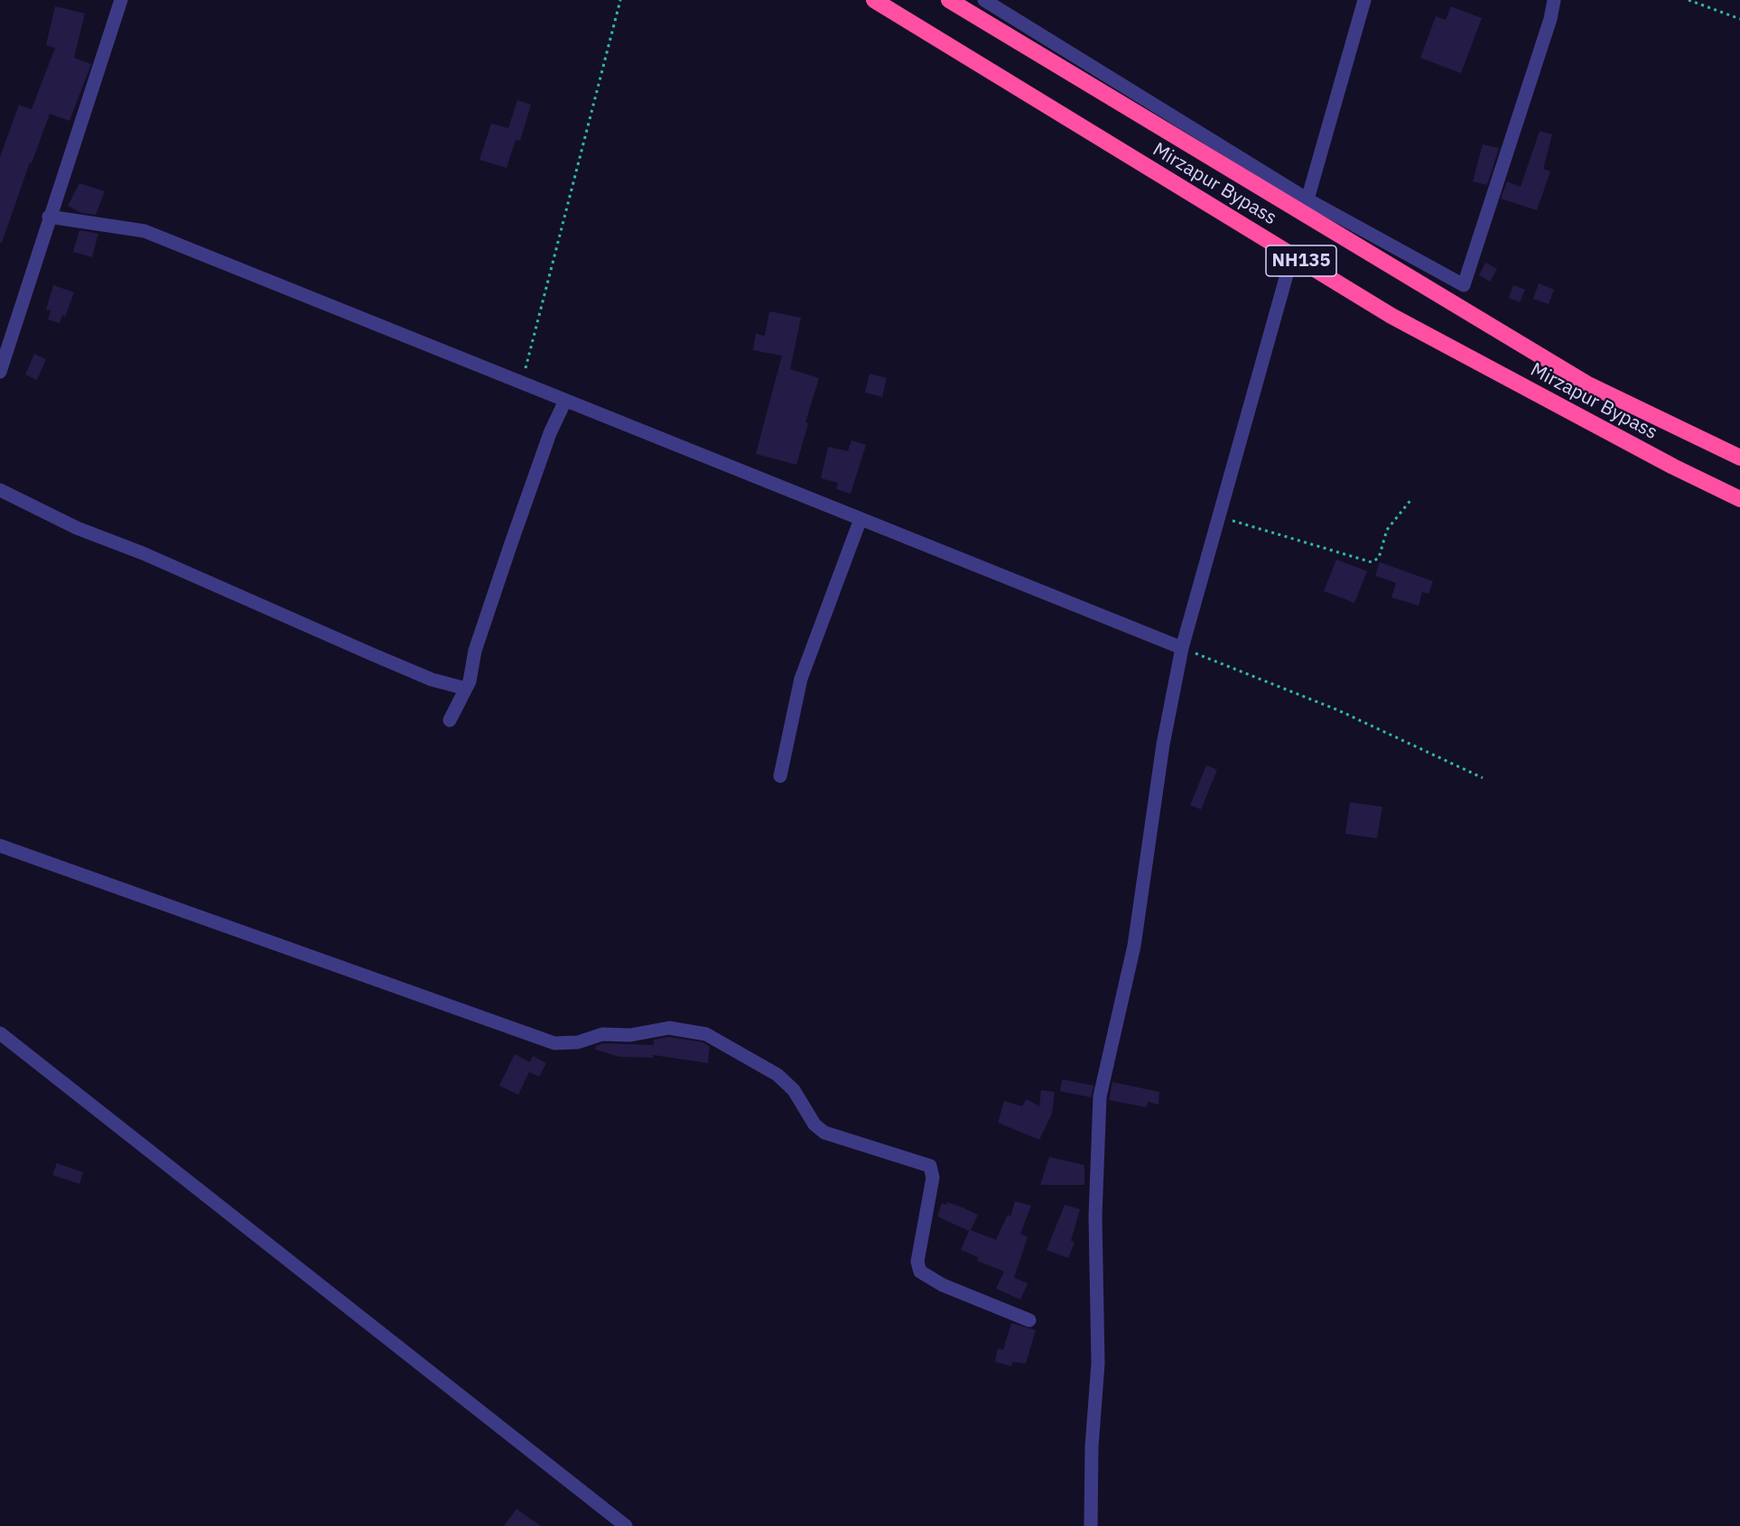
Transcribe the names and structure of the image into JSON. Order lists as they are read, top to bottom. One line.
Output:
{"streets":{"highway":["Mirzapur Bypass","NH135"]}}
